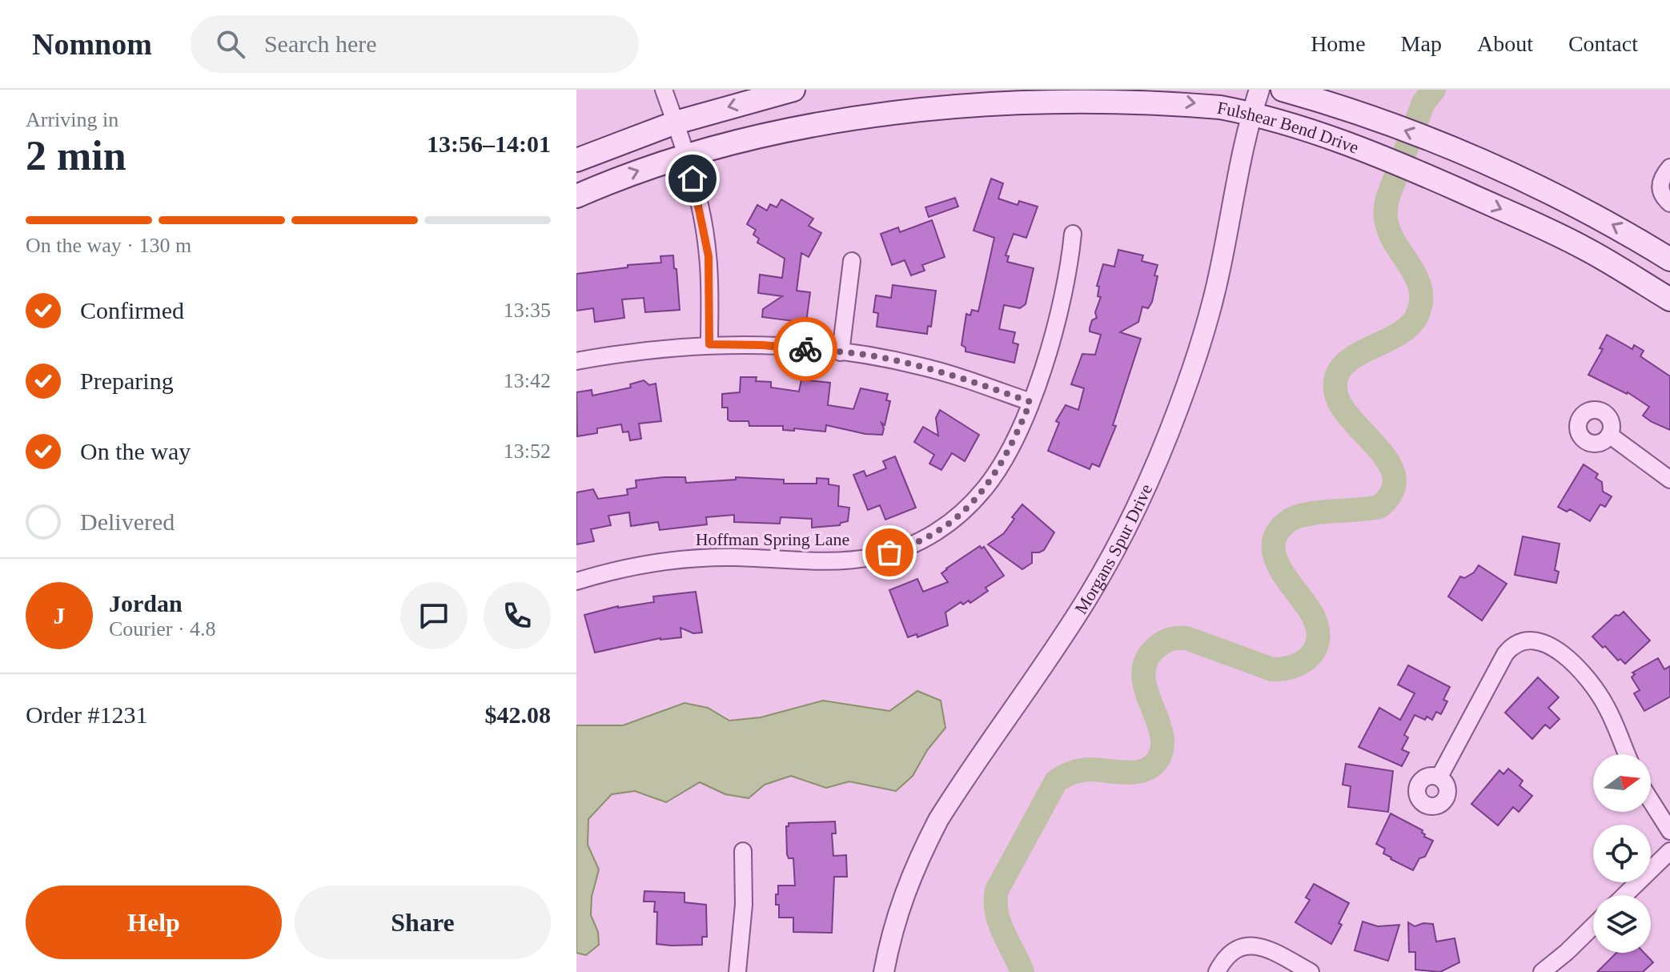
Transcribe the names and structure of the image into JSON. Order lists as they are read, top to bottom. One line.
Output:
{"streets":{"main road":["Fulshear Bend Drive"],"street":["Hoffman Spring Lane","Morgans Spur Drive"]},"crossings":[["Fulshear Bend Drive","Morgans Spur Drive"]],"north":"right","page":{"header":"Nomnom","search":"Search here","nav":["Home","Map","About","Contact"],"heading":["2 min","Arriving in","13:56–14:01"],"panel":["Jordan","Courier · 4.8","Order #1231","$42.08"],"bar":"On the way · 130 m","list":[["Confirmed","13:35"],["Preparing","13:42"],["On the way","13:52"],"Delivered"],"round":"J","buttons":["Help","Share"]}}
